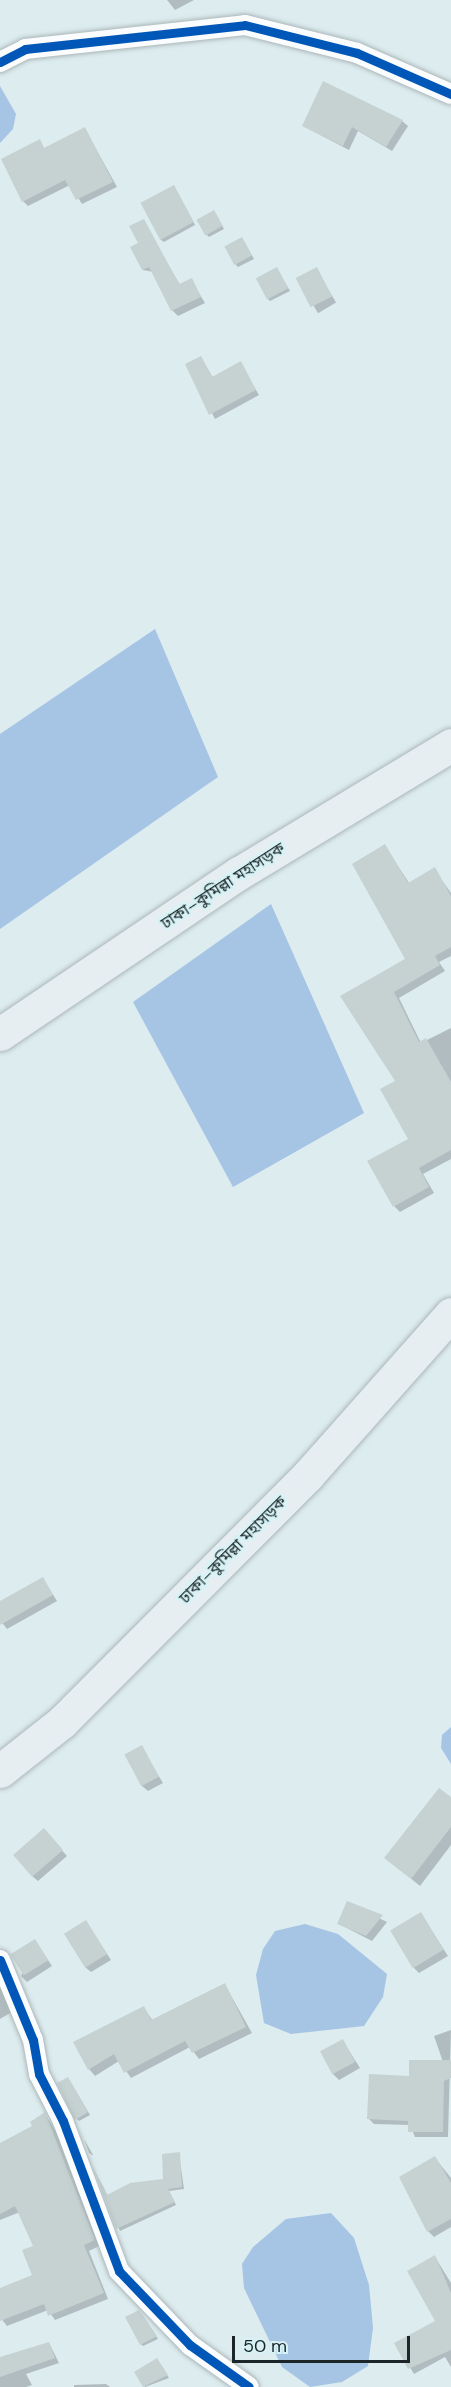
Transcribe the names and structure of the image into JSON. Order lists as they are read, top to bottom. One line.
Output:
{"streets":{"highway":["ঢাকা–কুমিল্লা মহাসড়ক"]},"scale_bar":"50 m"}
